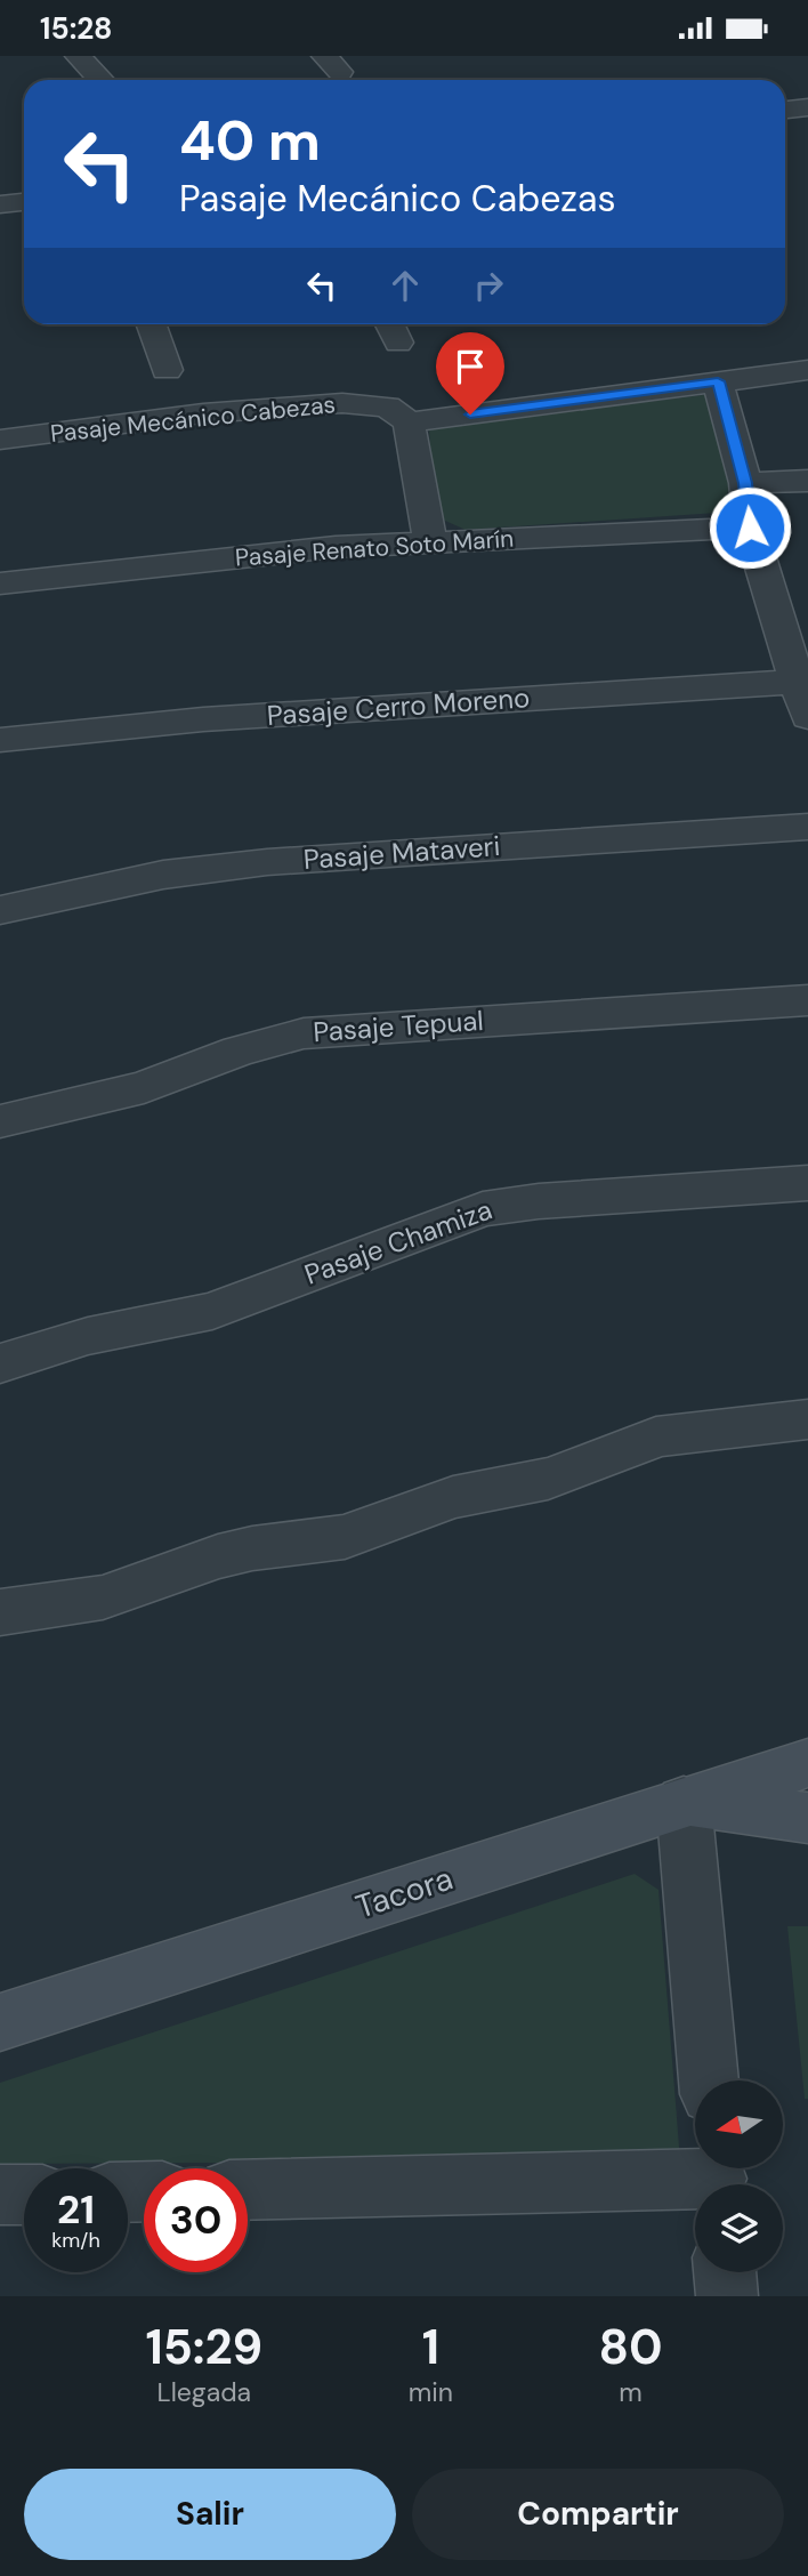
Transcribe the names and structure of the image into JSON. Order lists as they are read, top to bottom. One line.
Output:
{"streets":{"street":["Pasaje Mecánico Cabezas","Pasaje Renato Soto Marín","Pasaje Cerro Moreno","Pasaje Mataveri","Pasaje Tepual","Pasaje Chamiza","Tacora"]},"north":"left","page":{"status":"15:28","turn":["40 m","Pasaje Mecánico Cabezas"],"speed":"21 km/h","limit":"30","eta":["15:29","Llegada","1","min","80","m"],"buttons":["Salir","Compartir"]}}
